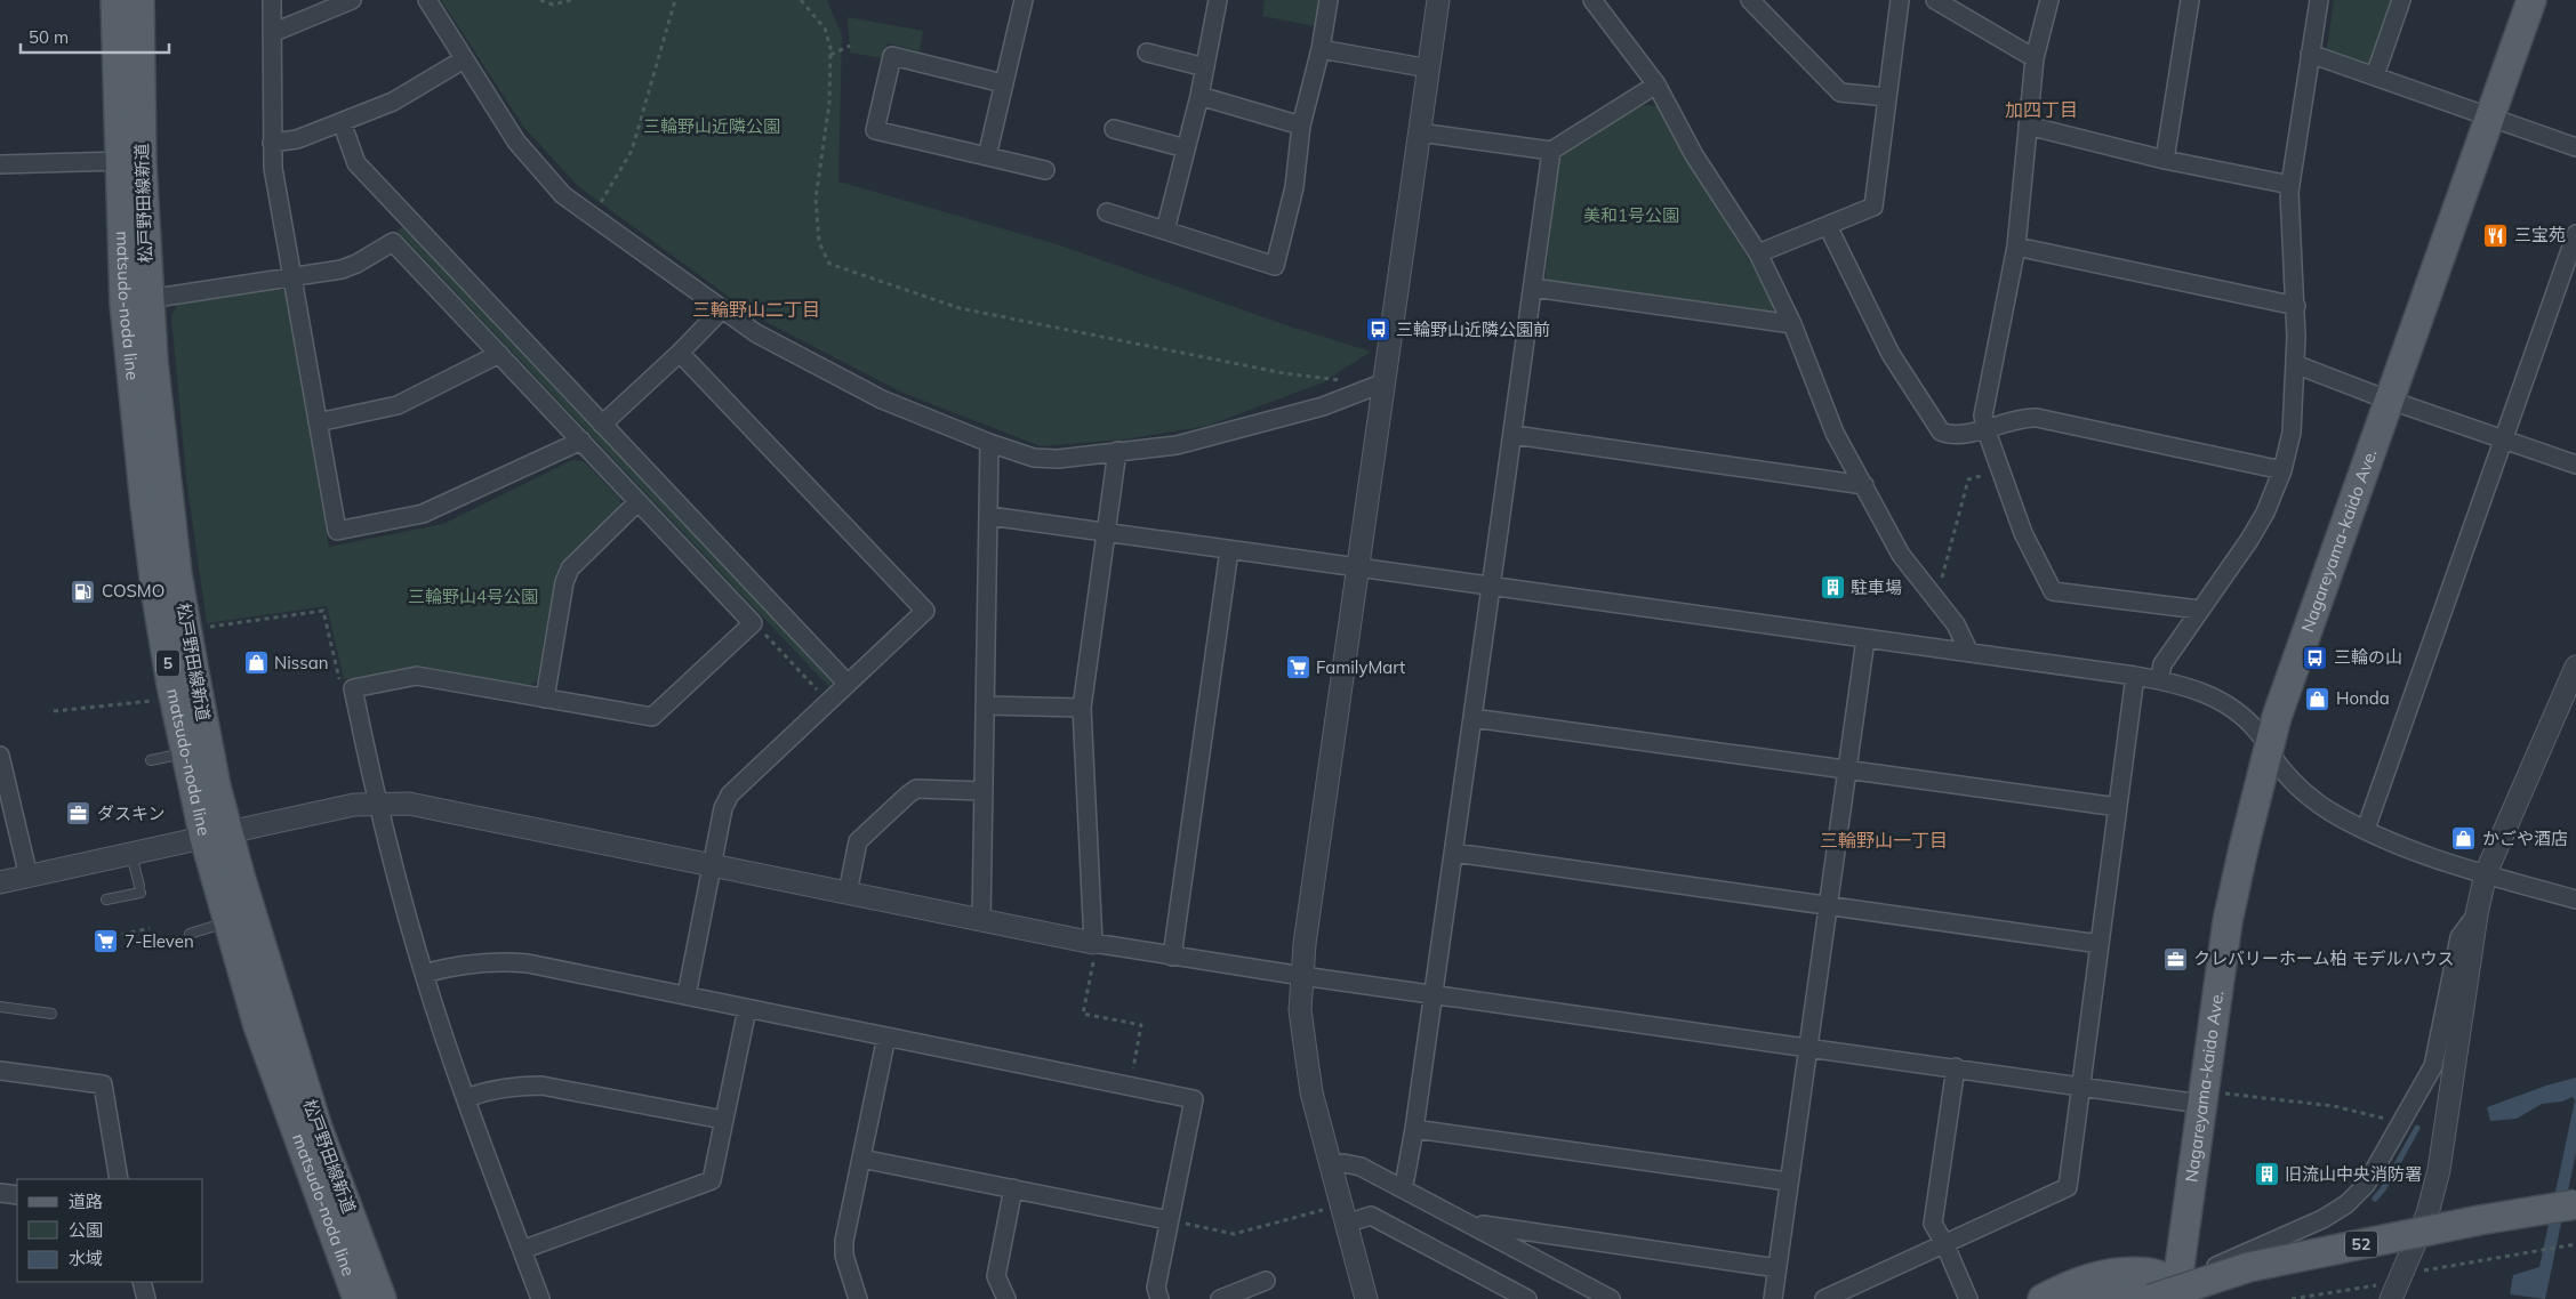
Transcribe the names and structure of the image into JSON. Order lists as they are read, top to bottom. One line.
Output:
{"streets":{"main road":["松戸野田線新道","matsudo-noda line","Nagareyama-kaido Ave.","5","52"]},"crossings":[["松戸野田線新道","matsudo-noda line"]],"districts":["加四丁目","三輪野山二丁目","三輪野山一丁目"],"parks":["三輪野山近隣公園","美和1号公園","三輪野山4号公園"],"places":{"restaurant":["三宝苑"],"bus stop":["三輪野山近隣公園前","三輪の山"],"building":["駐車場","旧流山中央消防署"],"fuel station":["COSMO"],"shop":["Nissan","Honda","かごや酒店"],"supermarket":["FamilyMart","7-Eleven"],"office":["ダスキン","クレバリーホーム柏 モデルハウス"]},"legend":["道路","公園","水域"],"scale_bar":"50 m"}
